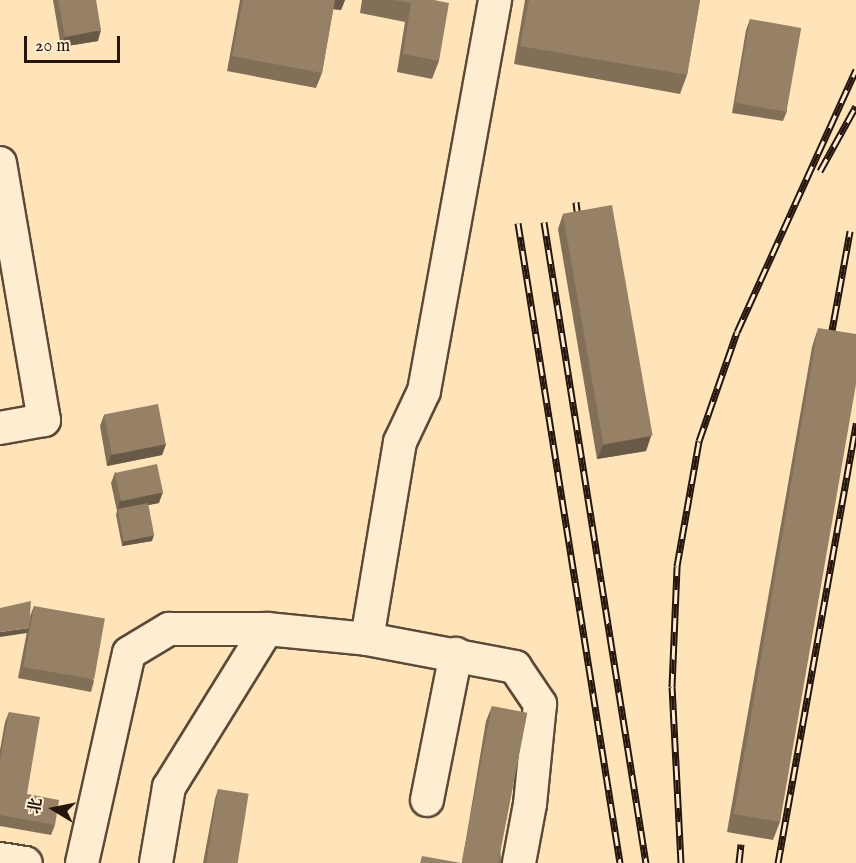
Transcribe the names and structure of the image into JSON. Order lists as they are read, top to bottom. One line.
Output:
{"scale_bar":"20 m","north":"left"}
